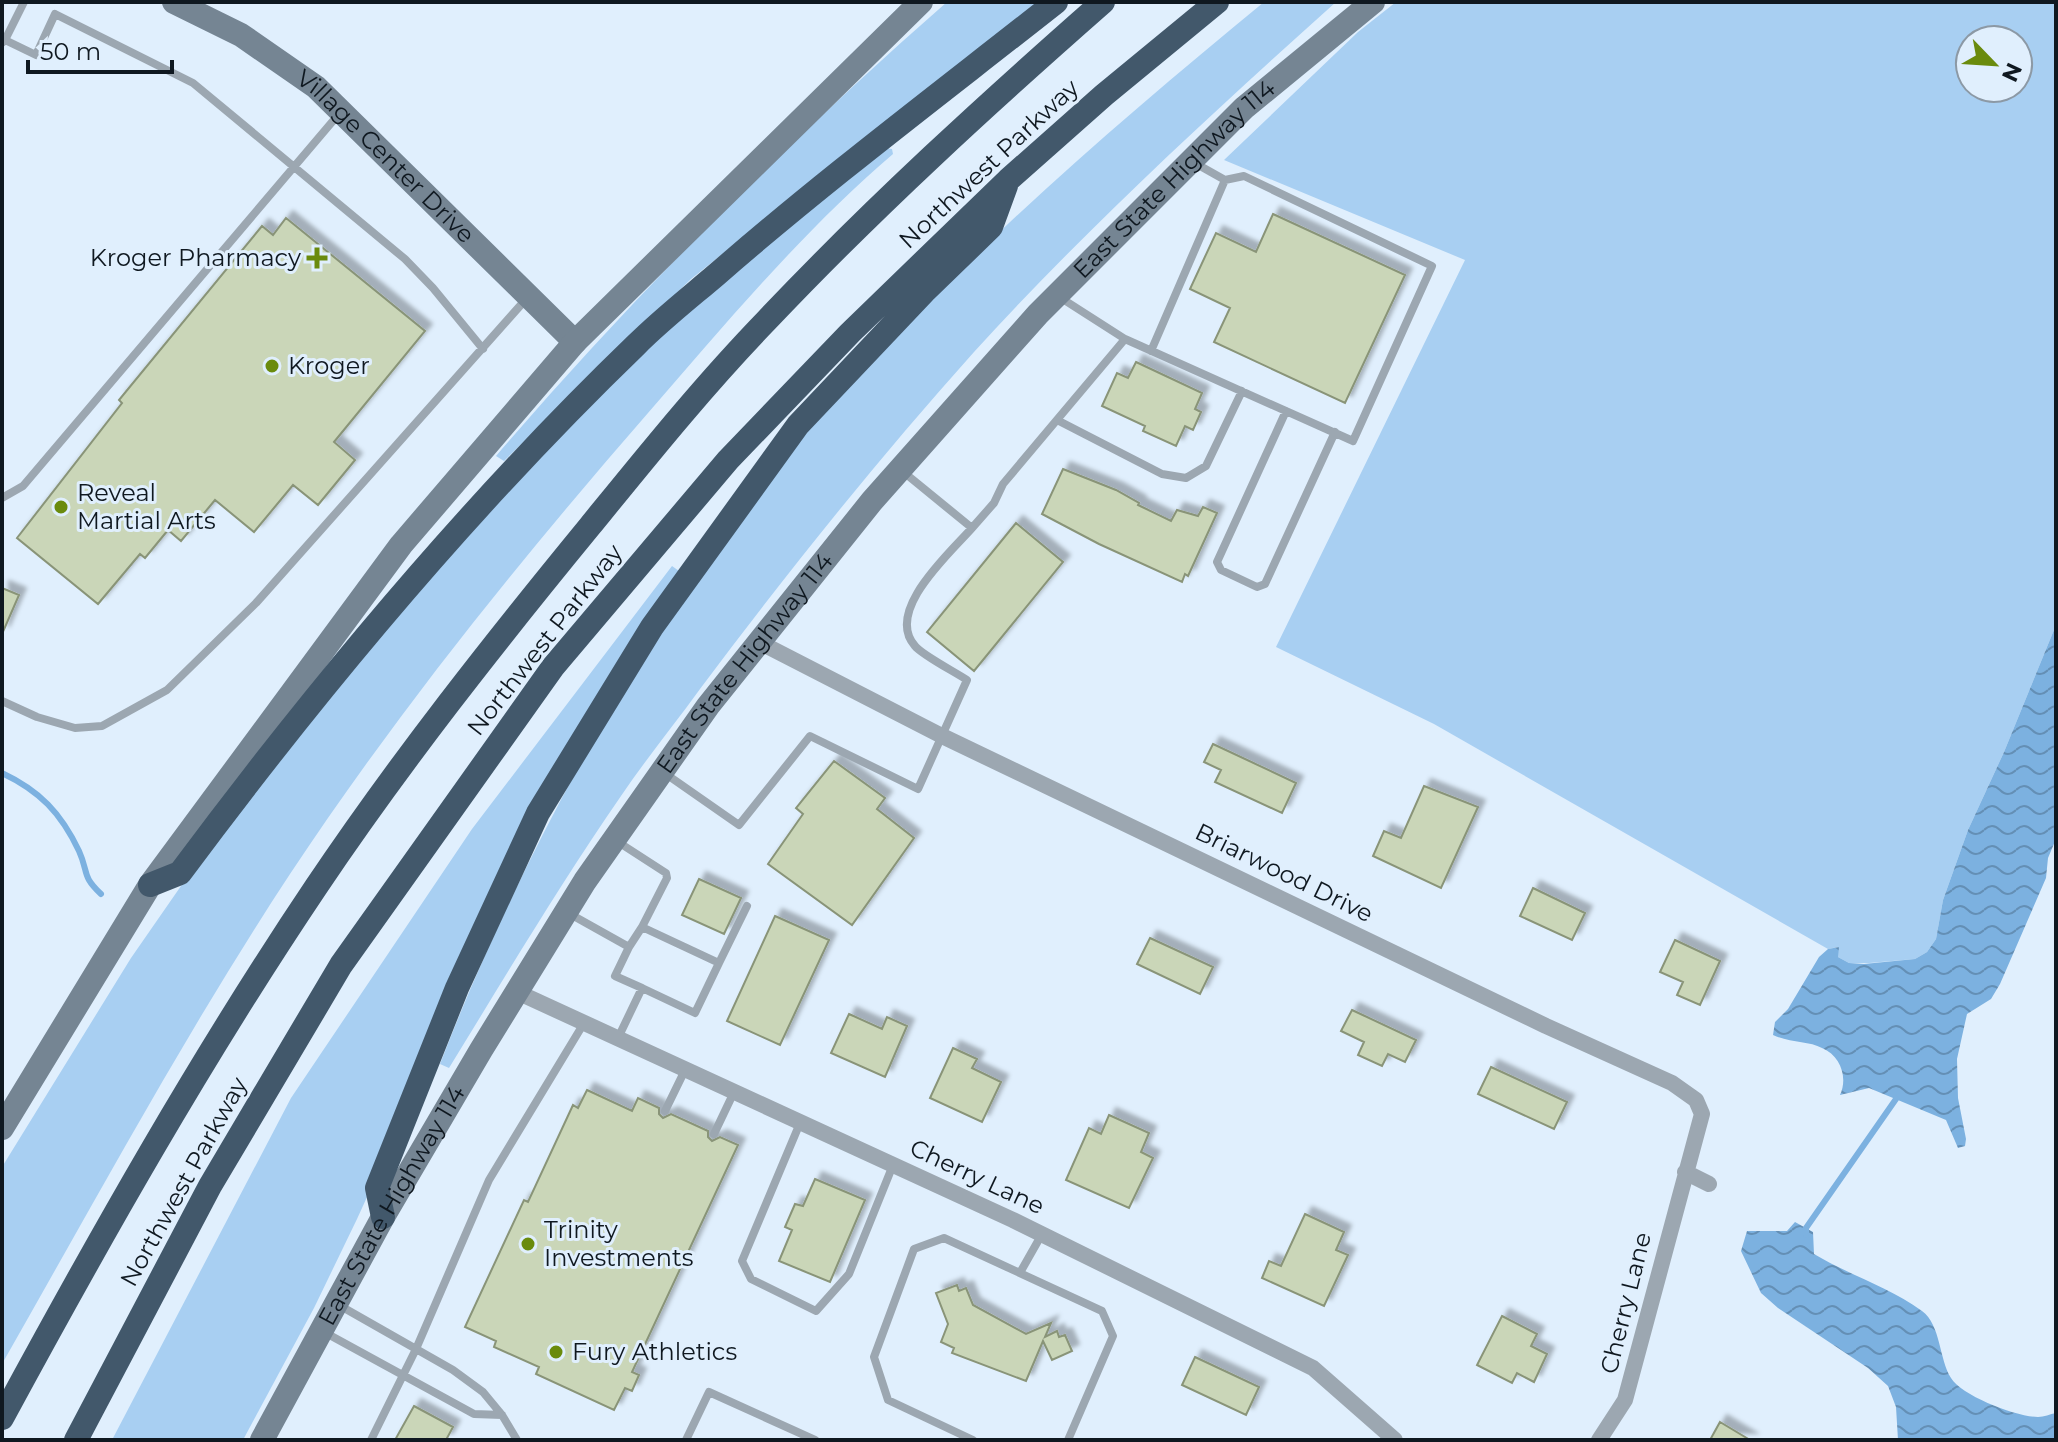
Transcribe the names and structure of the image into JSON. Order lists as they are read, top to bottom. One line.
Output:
{"streets":{"highway":["Northwest Parkway"],"main road":["Village Center Drive","East State Highway 114"],"street":["Briarwood Drive","Cherry Lane"]},"crossings":[["East State Highway 114","Briarwood Drive"],["East State Highway 114","Cherry Lane"],["Briarwood Drive","Cherry Lane"]],"places":{"health":["Kroger Pharmacy"],"other":["Kroger","Reveal Martial Arts","Trinity Investments","Fury Athletics"]},"scale_bar":"50 m","north":"bottom right"}
